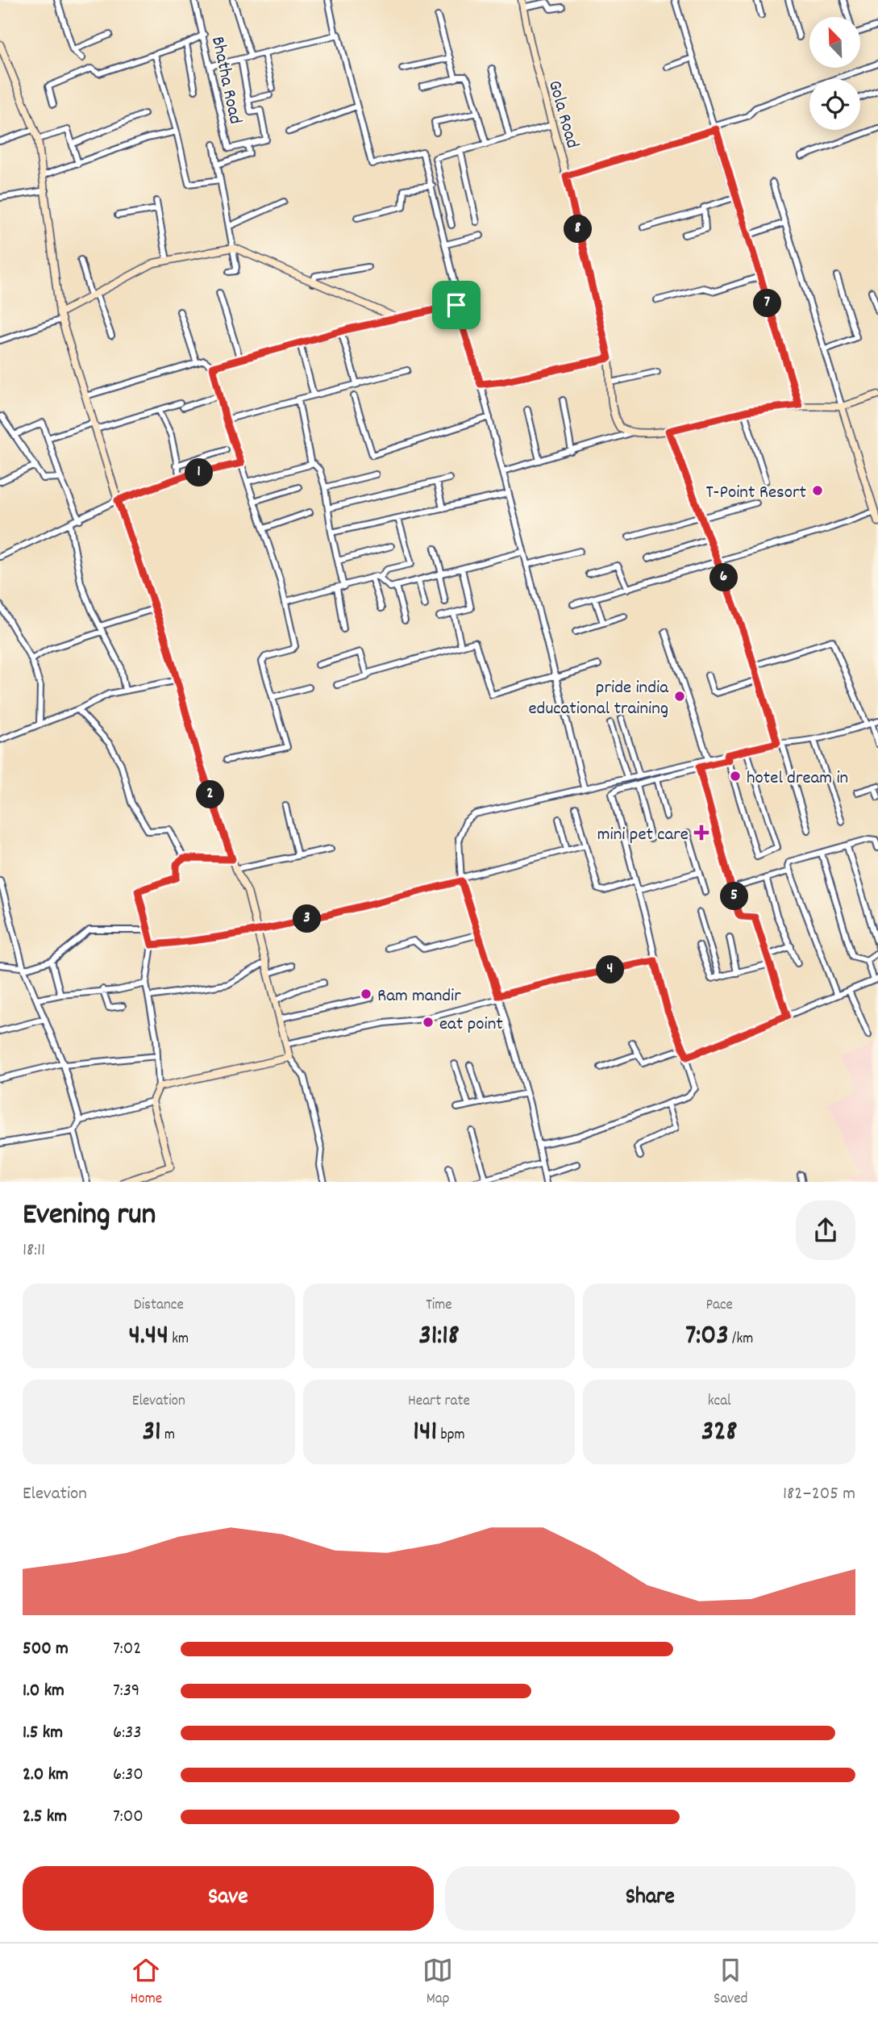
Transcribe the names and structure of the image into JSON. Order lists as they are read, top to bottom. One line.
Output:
{"streets":{"street":["Bhatha Road","Gola Road"]},"places":{"other":["T-Point Resort","pride india educational training","hotel dream in","Ram mandir","eat point"],"health":["mini pet care"]},"north":"top left","page":{"pins":["8","7","1","6","2","5","3","4"],"heading":["Evening run","18:11"],"stats":[["Distance","4.44 km"],["Time","31:18"],["Pace","7:03 /km"],["Elevation","31 m"],["Heart rate","141 bpm"],["kcal","328"]],"chart":["Elevation","182–205 m"],"list":[{"name":"500 m","note":"7:02"},{"name":"1.0 km","note":"7:39"},{"name":"1.5 km","note":"6:33"},{"name":"2.0 km","note":"6:30"},{"name":"2.5 km","note":"7:00"}],"buttons":["Save","Share"],"tabs":["Home","Map","Saved"]}}
